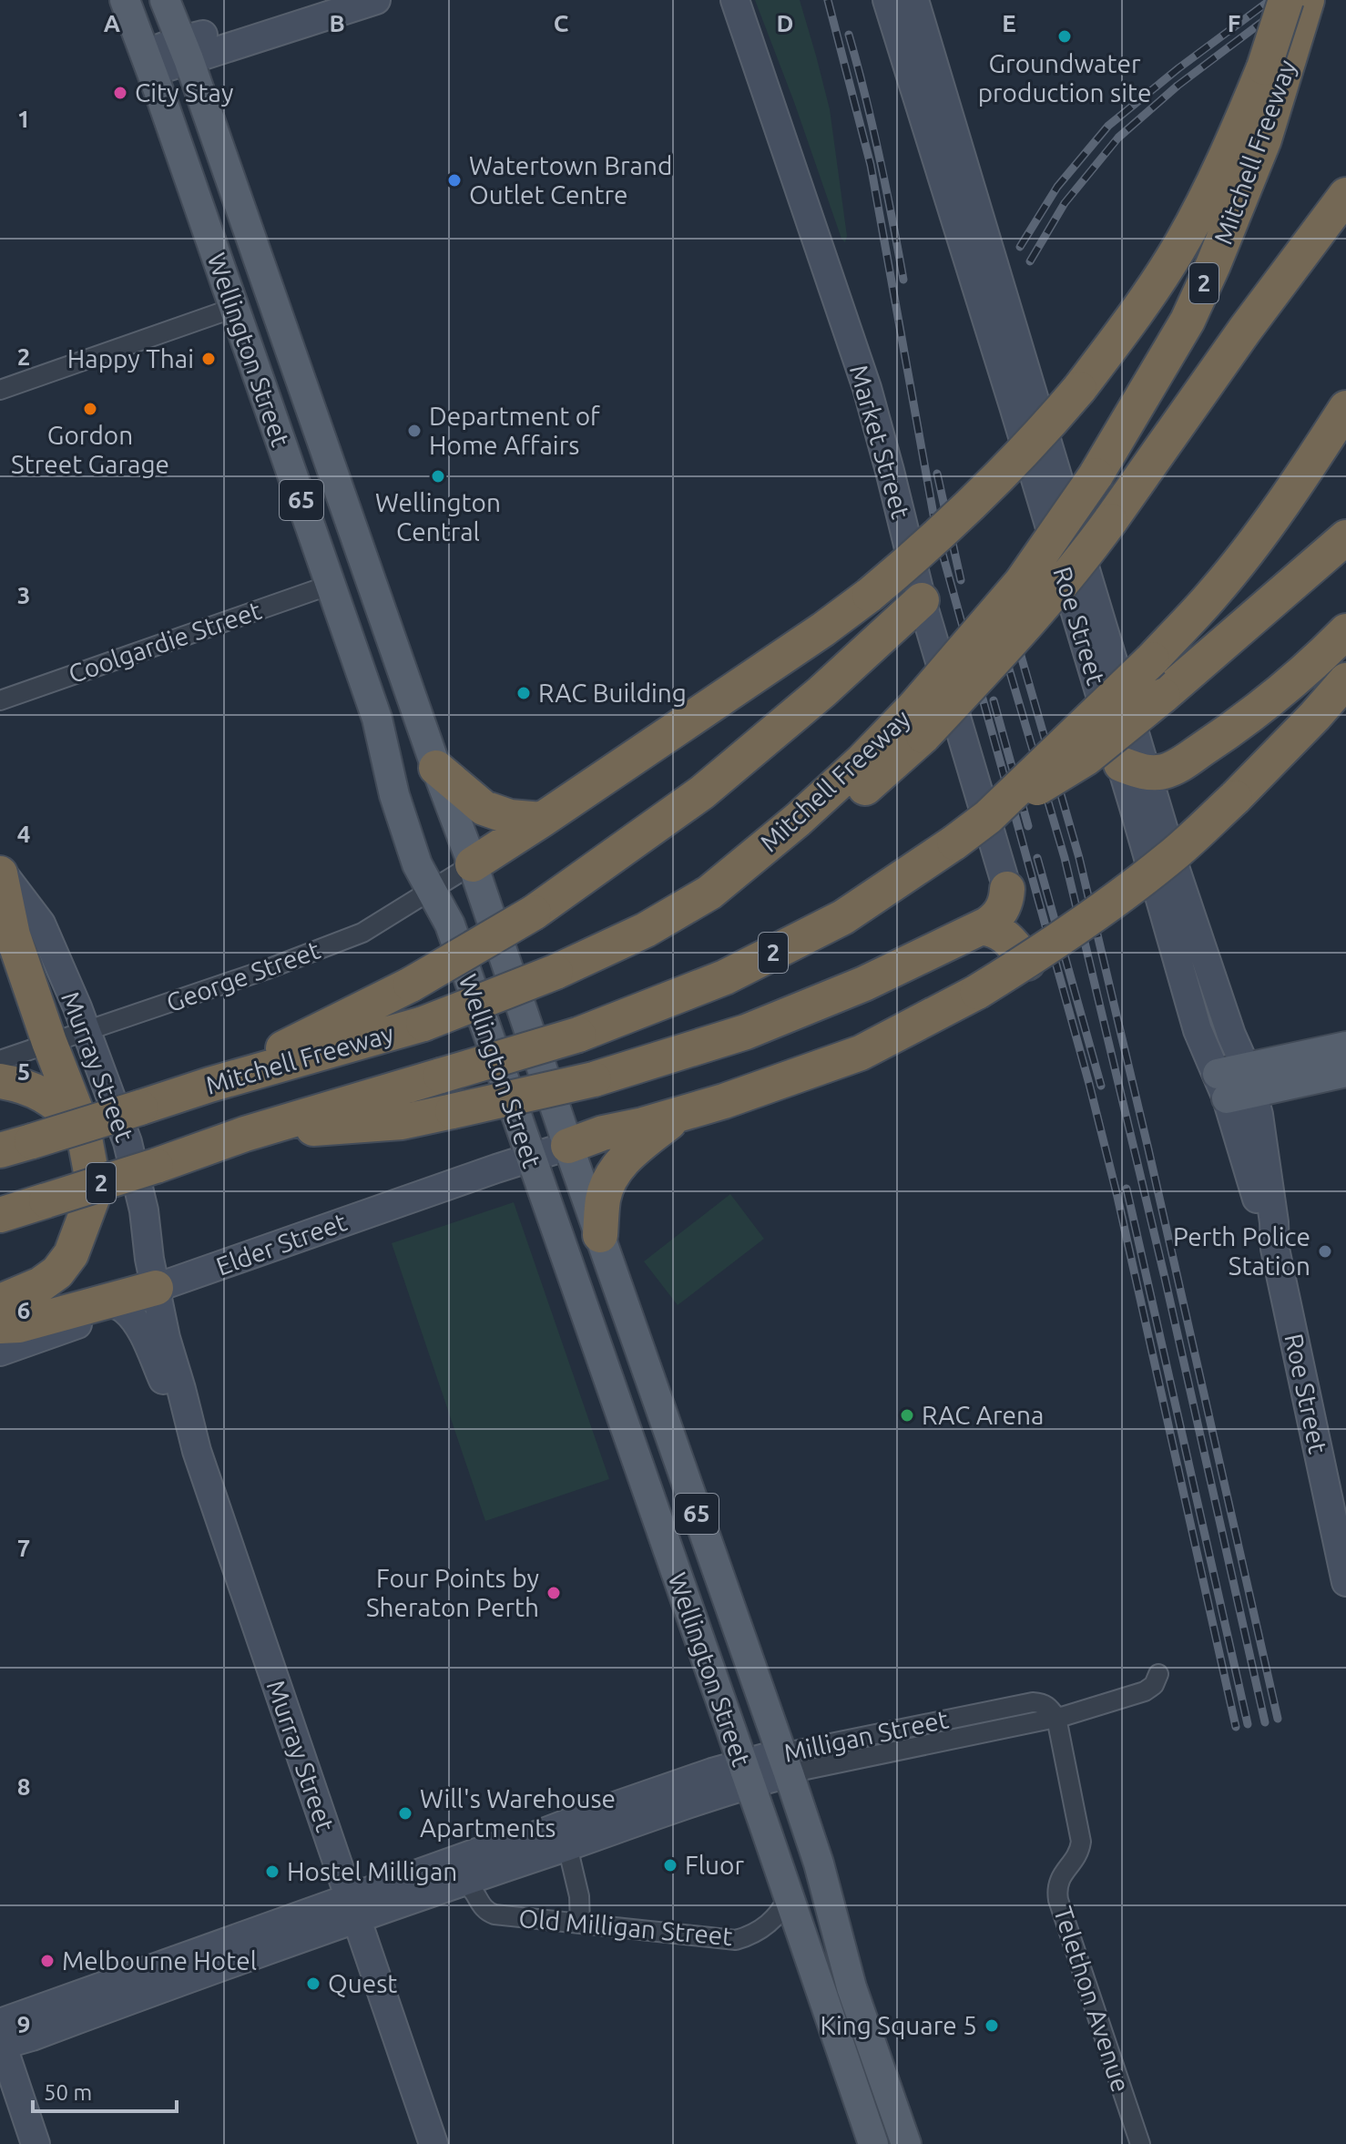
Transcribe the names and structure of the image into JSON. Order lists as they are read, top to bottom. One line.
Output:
{"streets":{"highway":["Mitchell Freeway","2"],"main road":["Wellington Street","Market Street","65","Roe Street","Murray Street","Elder Street","Milligan Street"],"street":["Coolgardie Street","George Street","Old Milligan Street","Telethon Avenue"]},"crossings":[["Wellington Street","Coolgardie Street"],["Wellington Street","George Street"],["Wellington Street","Elder Street"],["Wellington Street","Milligan Street"],["Wellington Street","Old Milligan Street"],["George Street","Murray Street"],["Murray Street","Elder Street"],["Murray Street","Milligan Street"],["Milligan Street","Old Milligan Street"],["Milligan Street","Telethon Avenue"]],"places":["Groundwater production site","City Stay","Watertown Brand Outlet Centre","Happy Thai","Gordon Street Garage","Department of Home Affairs","Wellington Central","RAC Building","Perth Police Station","RAC Arena","Four Points by Sheraton Perth","Will's Warehouse Apartments","Fluor","Hostel Milligan","Melbourne Hotel","Quest","King Square 5"],"scale_bar":"50 m","grid":{"columns":["A","B","C","D","E","F"],"rows":["1","2","3","4","5","6","7","8","9"]}}
